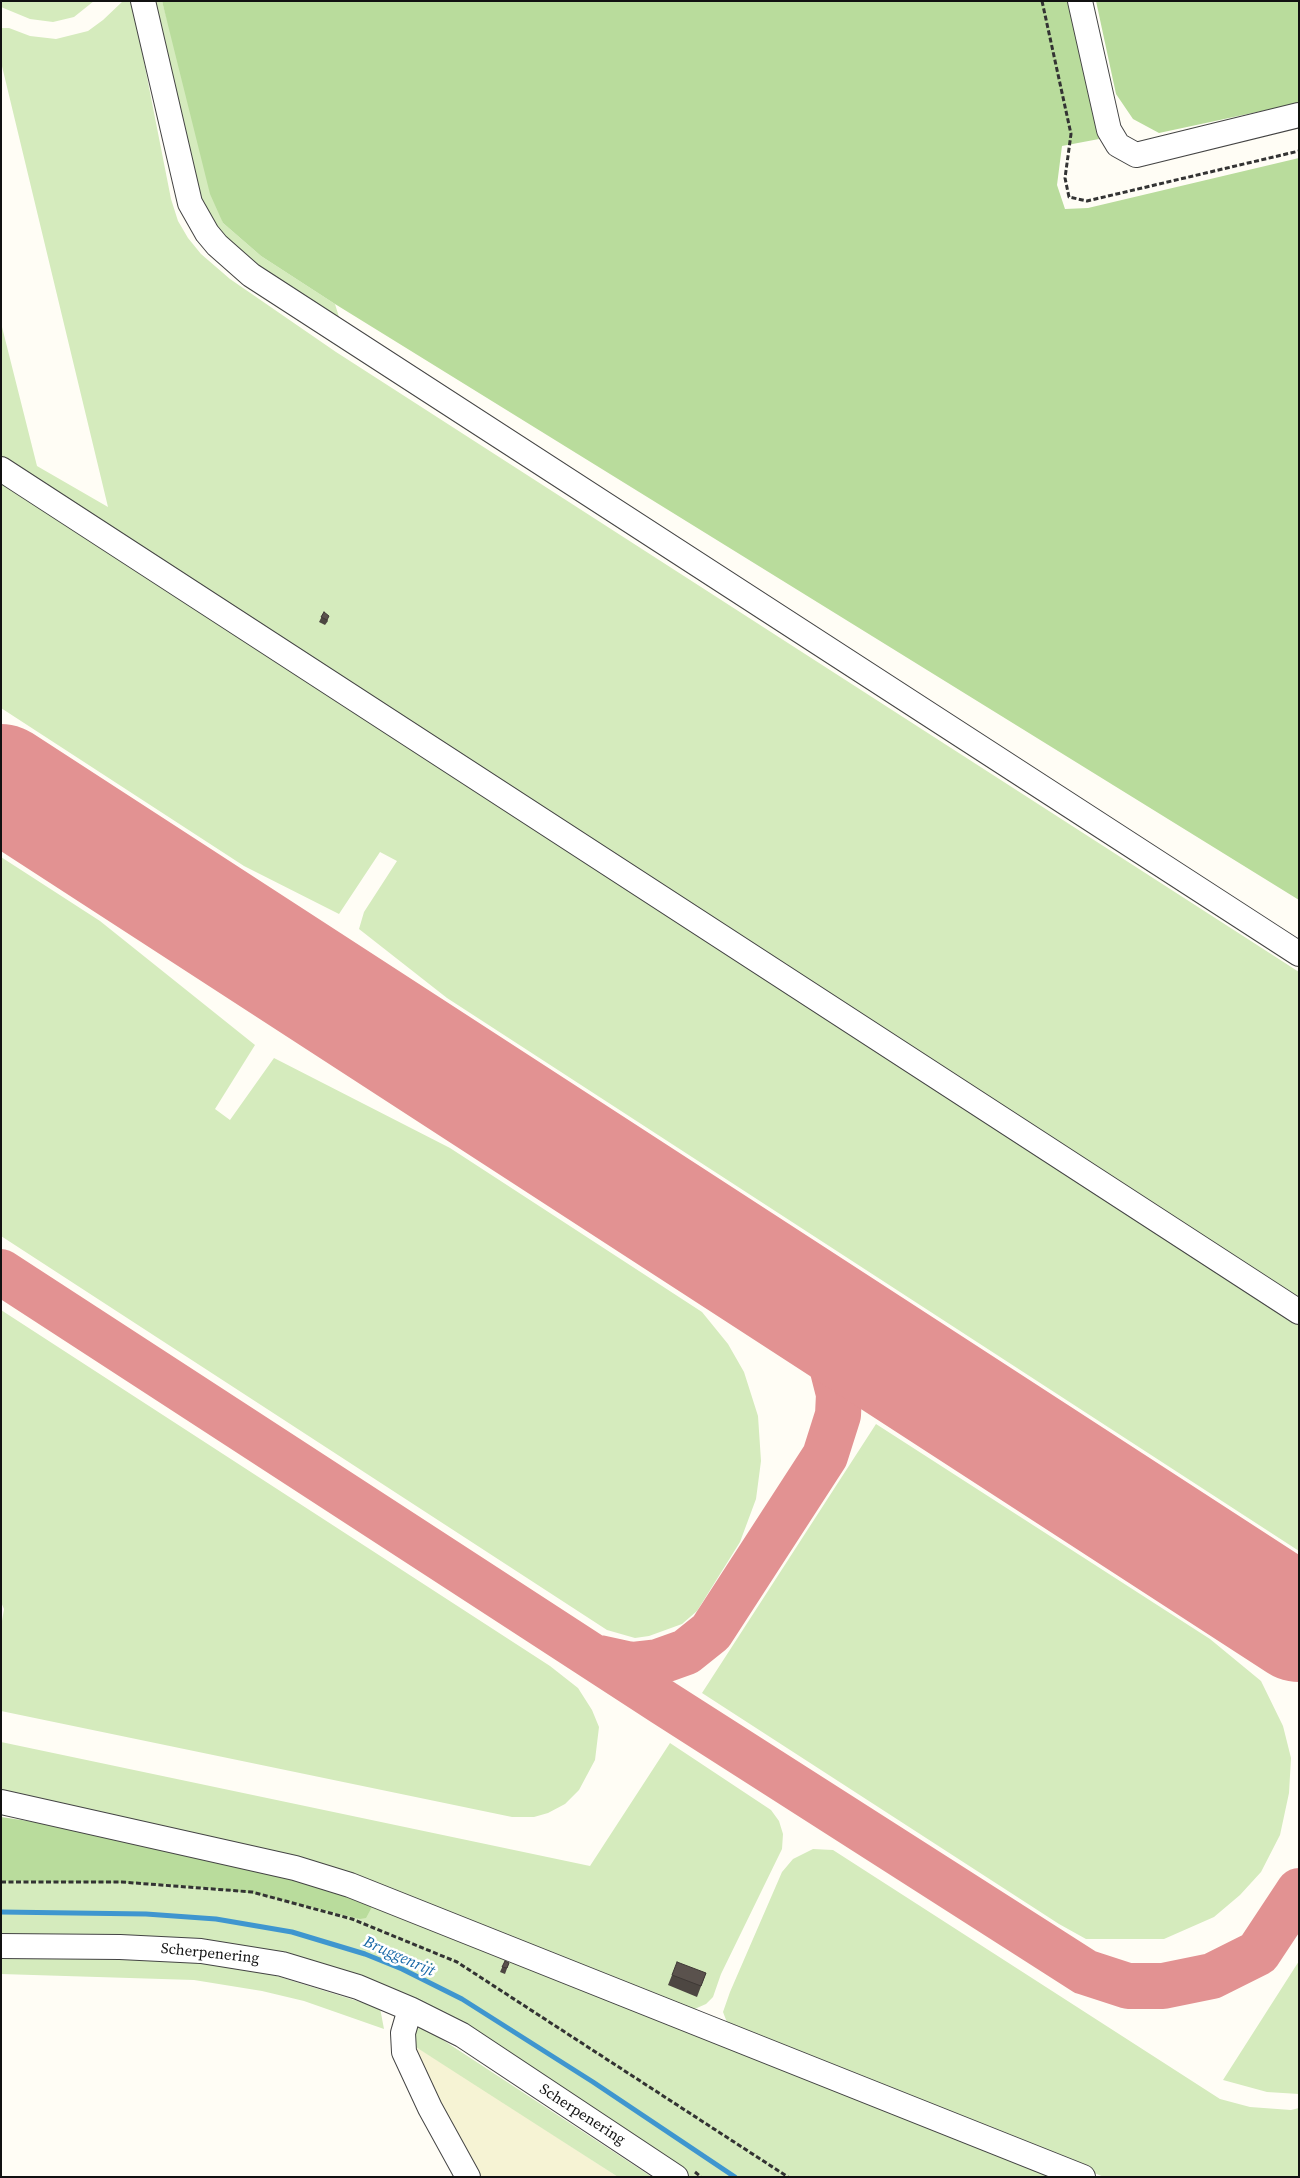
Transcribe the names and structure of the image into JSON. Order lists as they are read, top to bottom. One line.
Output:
{"streets":{"street":["Scherpenering"]},"water":["Bruggenrijt"]}
